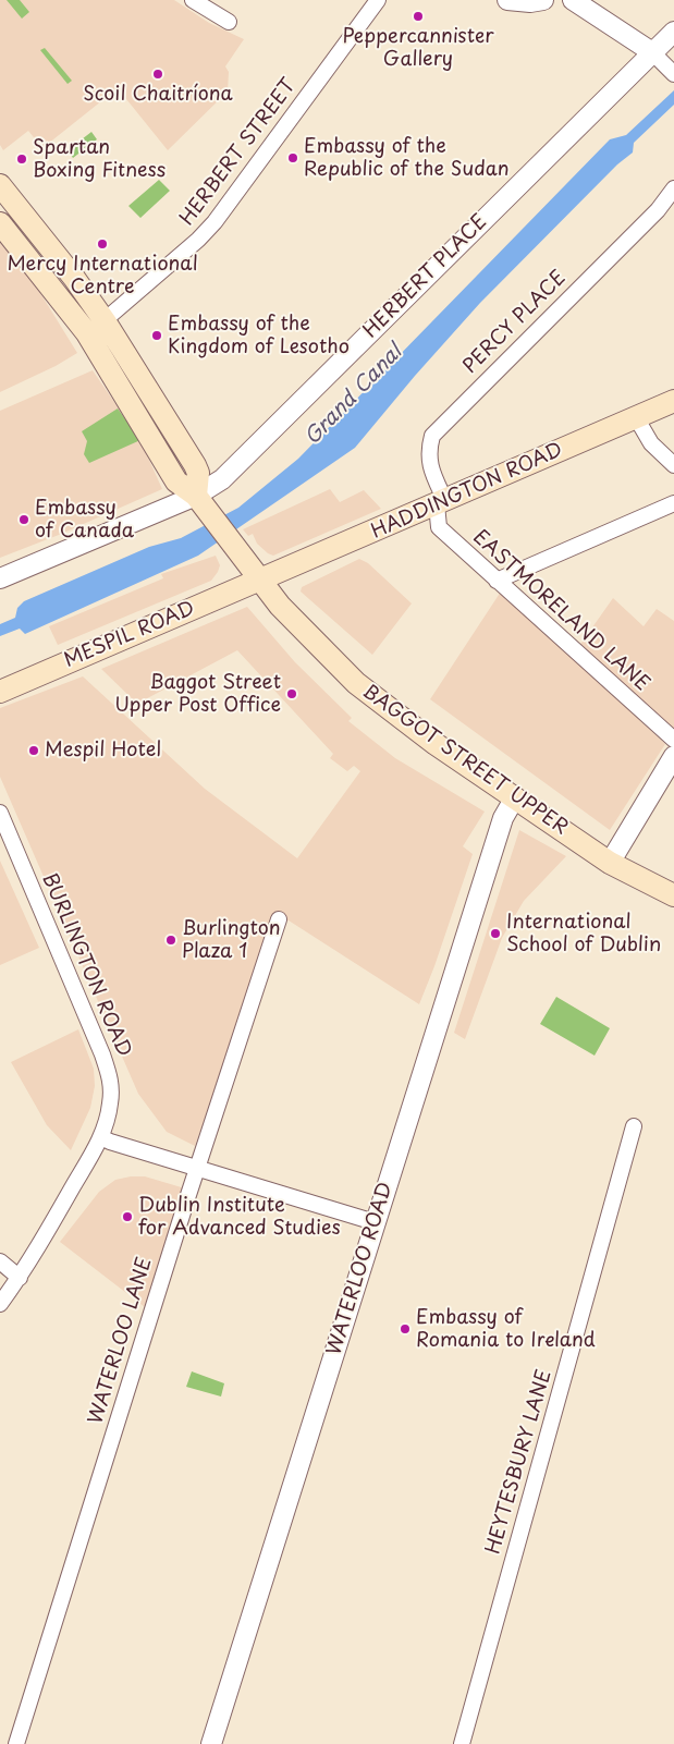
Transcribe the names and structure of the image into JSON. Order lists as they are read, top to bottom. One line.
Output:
{"streets":{"main road":["HADDINGTON ROAD","MESPIL ROAD","BAGGOT STREET UPPER"],"street":["HERBERT STREET","HERBERT PLACE","PERCY PLACE","EASTMORELAND LANE","BURLINGTON ROAD","WATERLOO ROAD","WATERLOO LANE","HEYTESBURY LANE"]},"crossings":[["HERBERT STREET","BAGGOT STREET UPPER"],["HERBERT PLACE","BAGGOT STREET UPPER"],["PERCY PLACE","HADDINGTON ROAD"],["PERCY PLACE","EASTMORELAND LANE"],["HADDINGTON ROAD","EASTMORELAND LANE"],["HADDINGTON ROAD","MESPIL ROAD"],["HADDINGTON ROAD","BAGGOT STREET UPPER"],["MESPIL ROAD","BAGGOT STREET UPPER"],["BAGGOT STREET UPPER","WATERLOO ROAD"]],"water":["Grand Canal"],"places":["Peppercannister Gallery","Scoil Chaitríona","Embassy of the Republic of the Sudan","Spartan Boxing Fitness","Mercy International Centre","Embassy of the Kingdom of Lesotho","Embassy of Canada","Baggot Street Upper Post Office","Mespil Hotel","International School of Dublin","Burlington Plaza 1","Dublin Institute for Advanced Studies","Embassy of Romania to Ireland"]}
